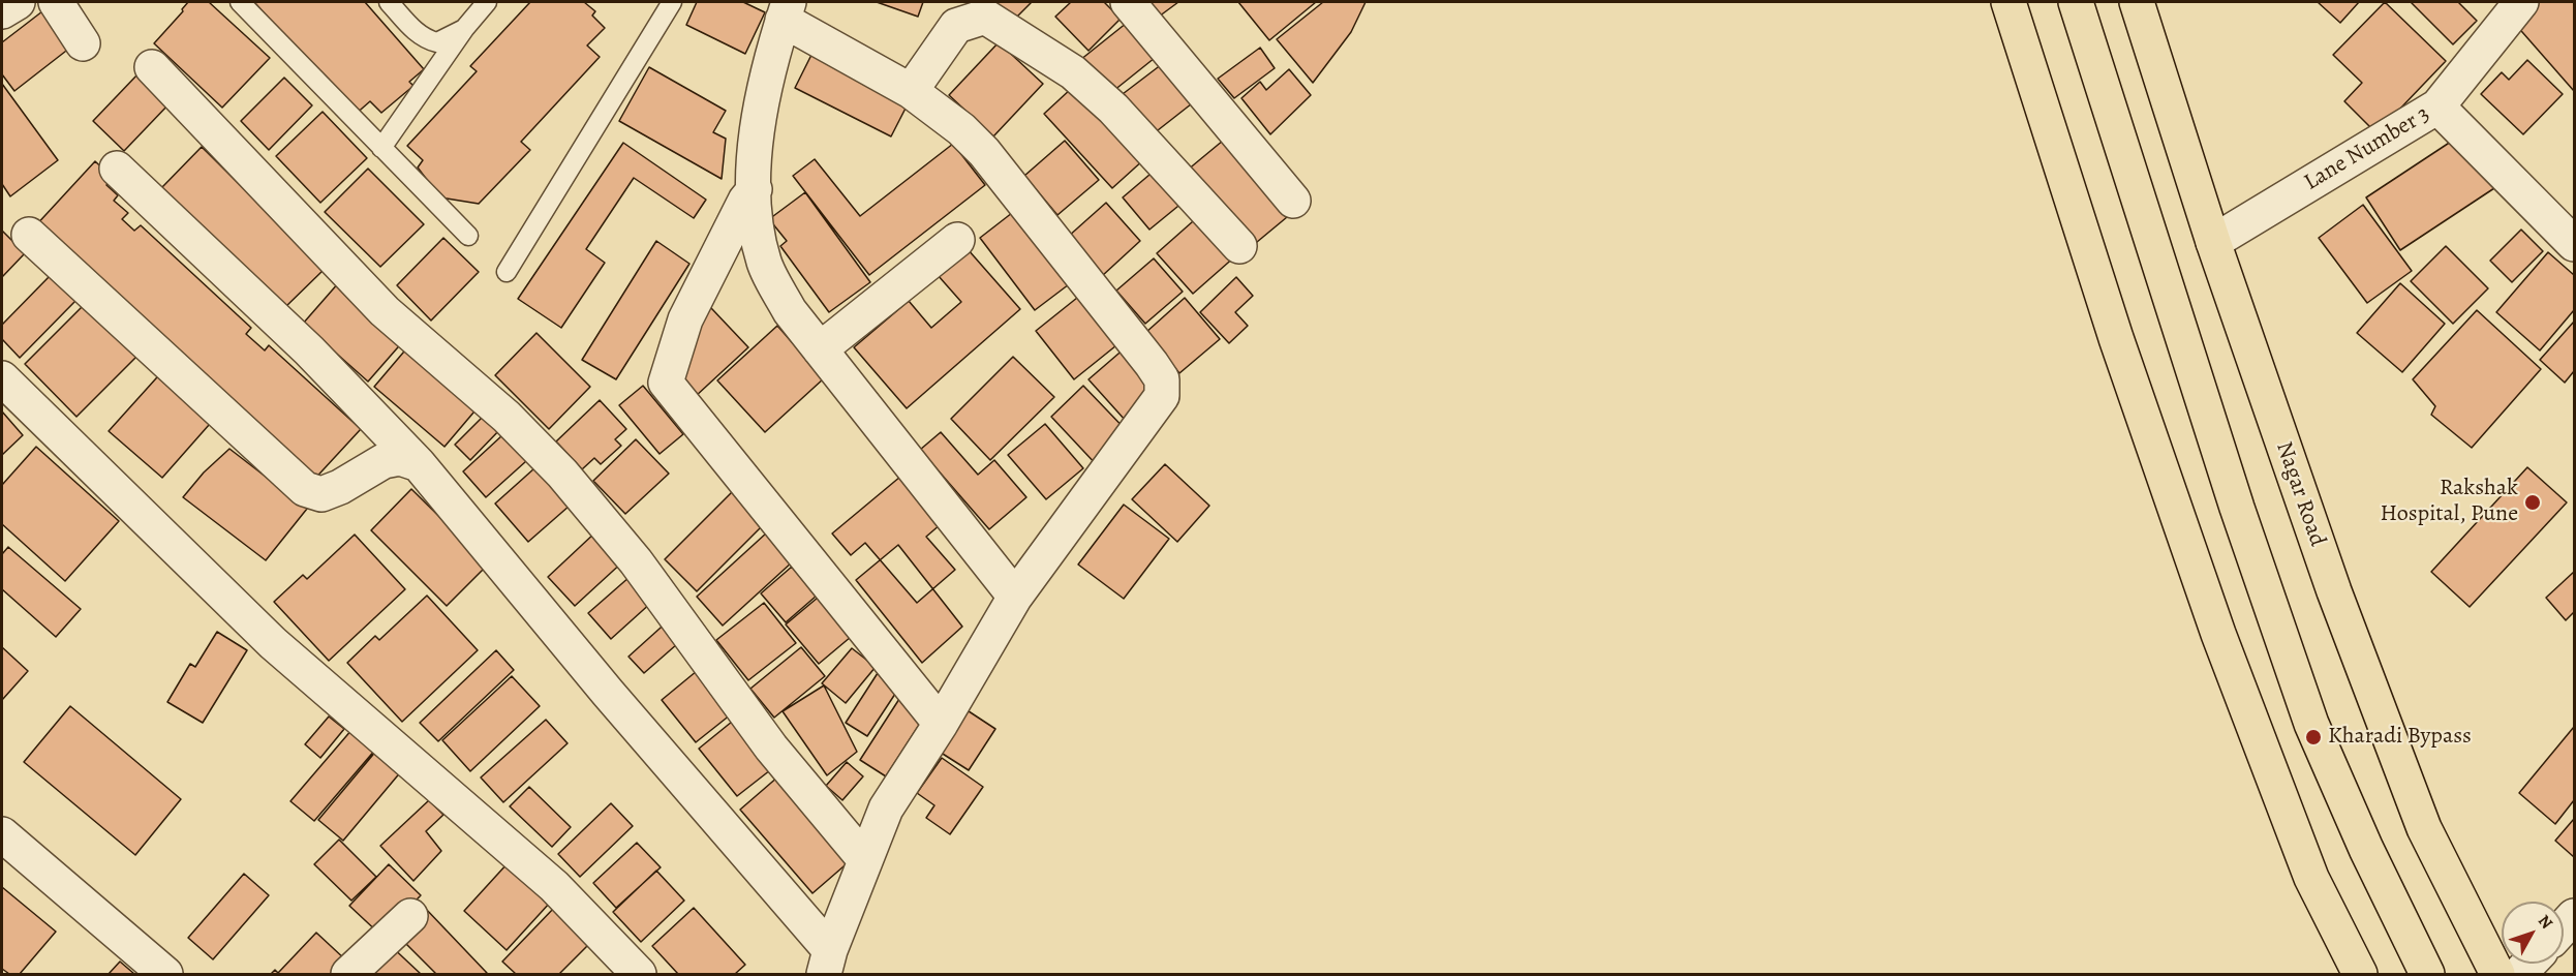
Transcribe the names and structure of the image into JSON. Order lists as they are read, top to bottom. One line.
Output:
{"streets":{"highway":["Nagar Road"],"street":["Lane Number 3"]},"crossings":[["Lane Number 3","Nagar Road"]],"places":["Rakshak Hospital, Pune","Kharadi Bypass"],"north":"top right"}
